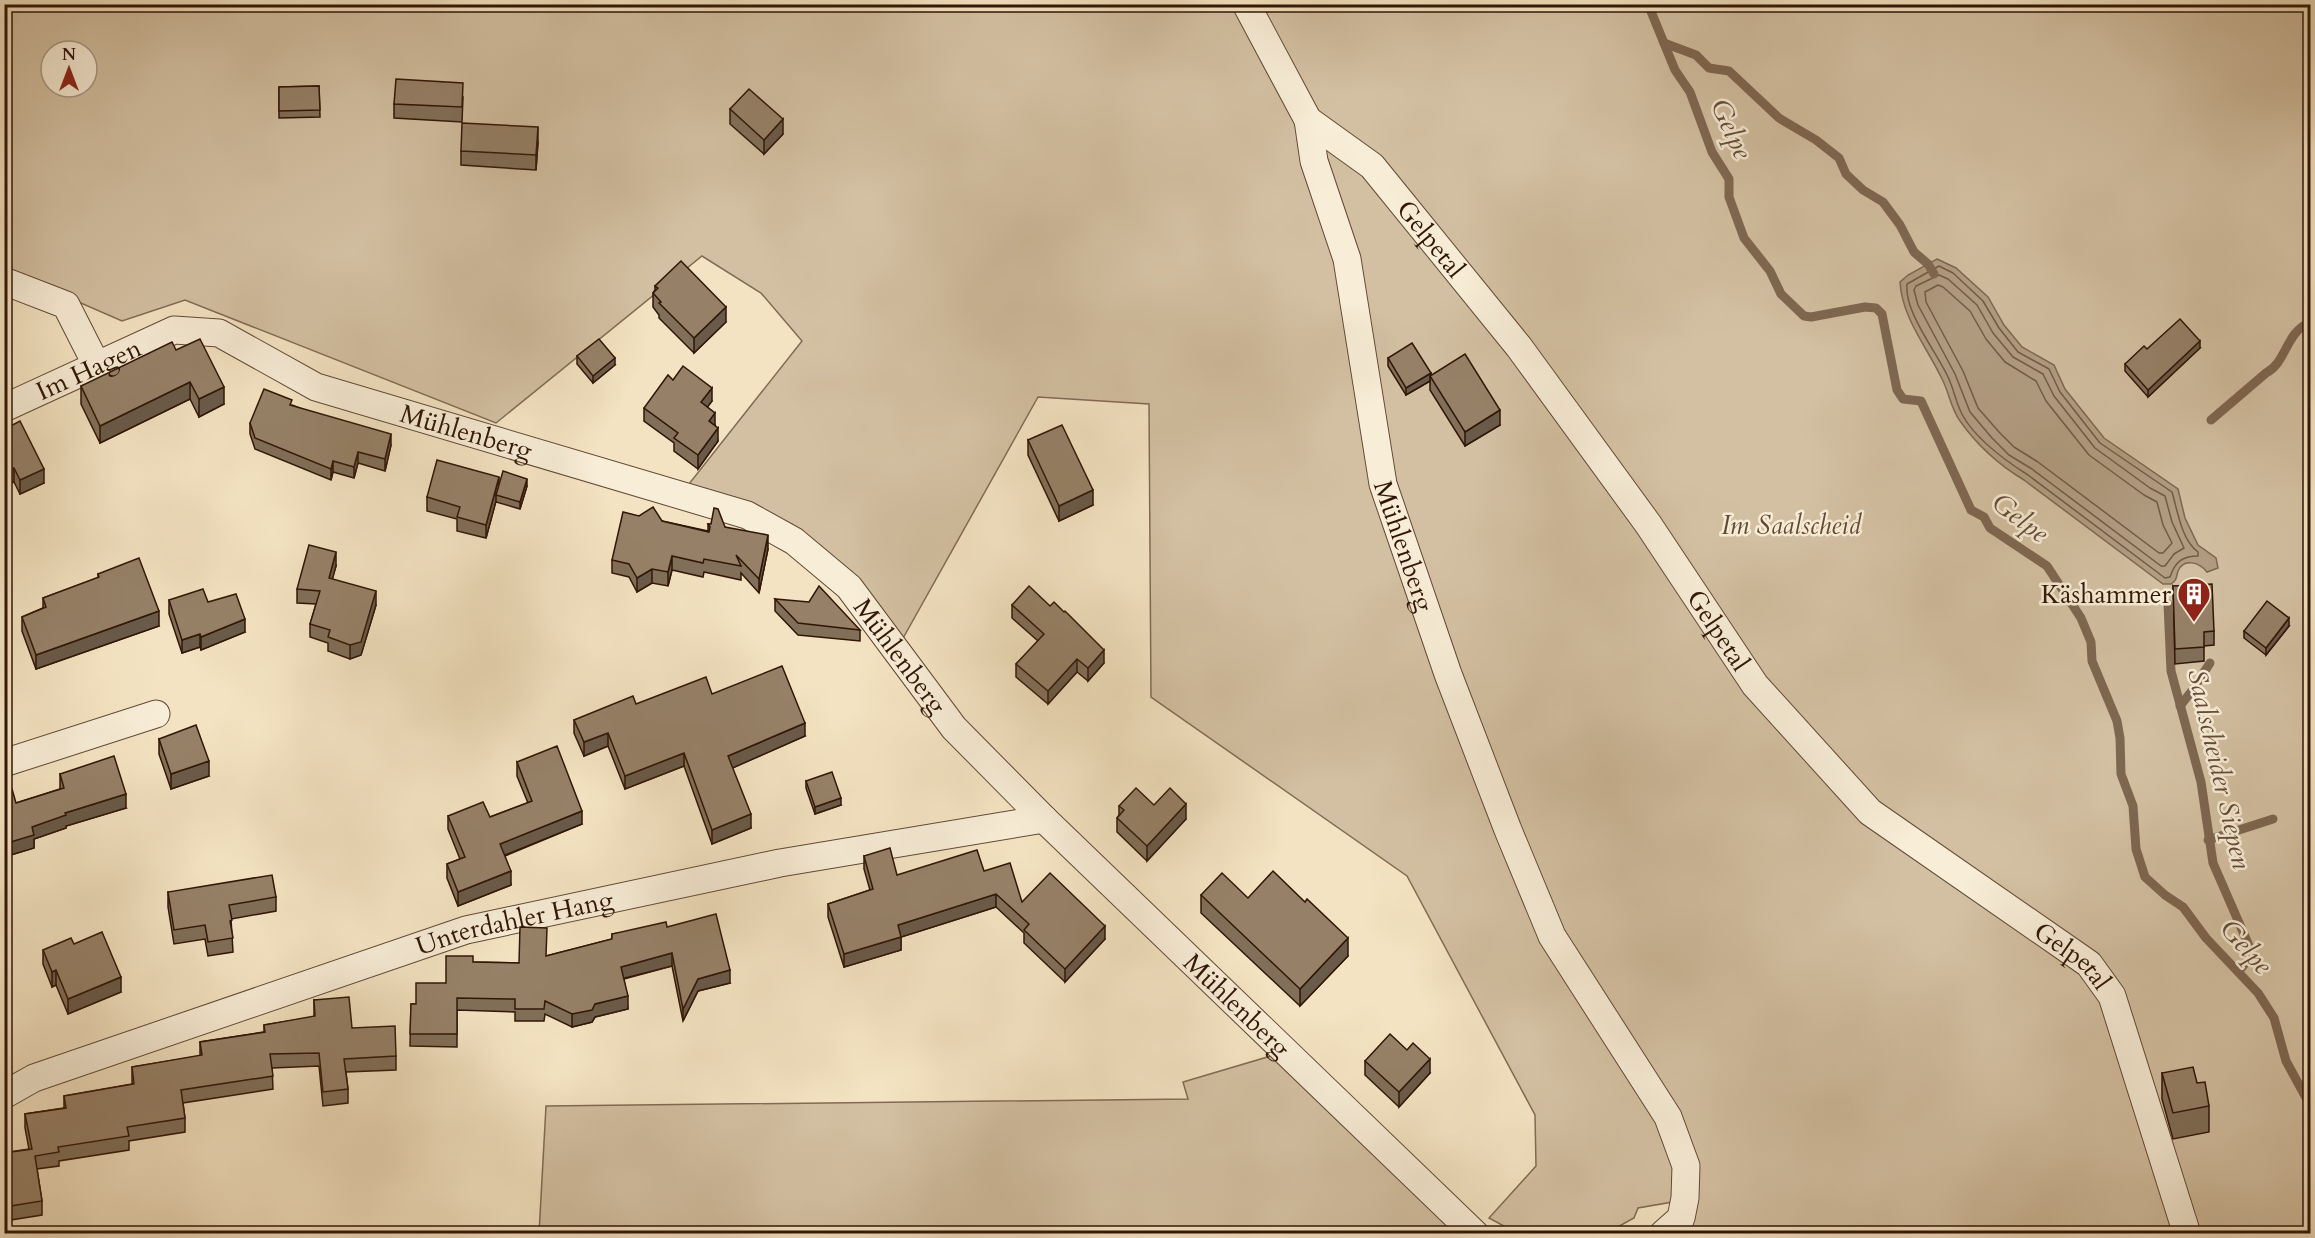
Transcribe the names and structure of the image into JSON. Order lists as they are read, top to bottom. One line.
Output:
{"streets":{"street":["Gelpetal","Im Hagen","Mühlenberg","Unterdahler Hang"]},"crossings":[["Gelpetal","Mühlenberg"],["Im Hagen","Mühlenberg"],["Mühlenberg","Unterdahler Hang"]],"water":["Gelpe","Saalscheider Siepen"],"parks":["Im Saalscheid"],"places":{"building":["Käshammer"]},"north":"top"}
